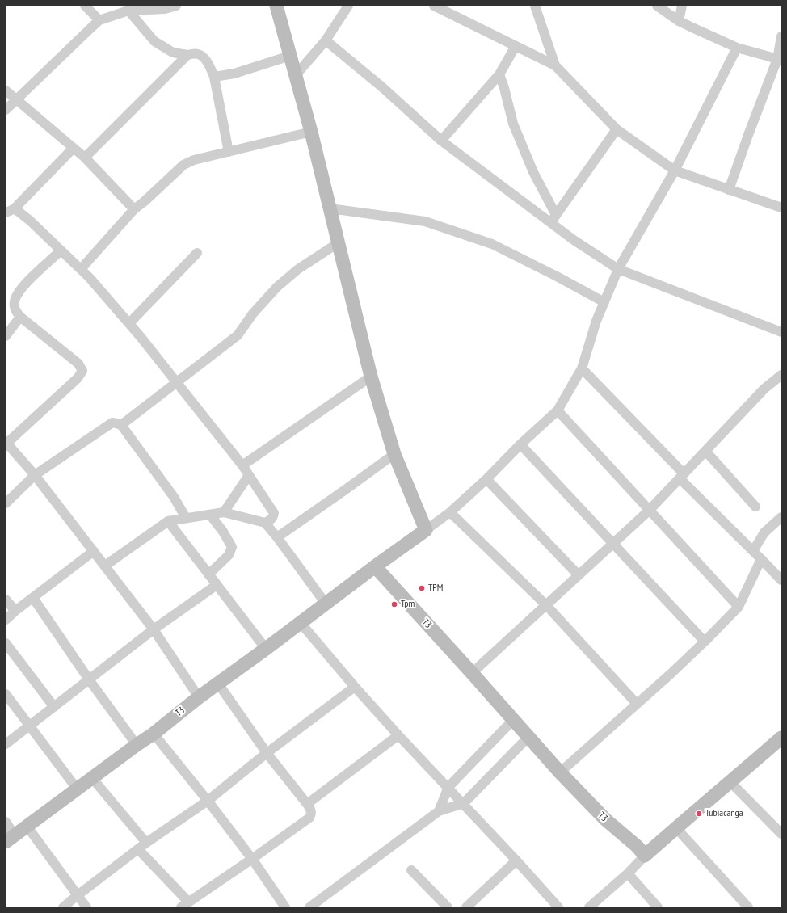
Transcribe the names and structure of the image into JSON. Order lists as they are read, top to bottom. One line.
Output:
{"streets":{"street":["T3"]},"places":["TPM","Tpm","Tubiacanga"]}
